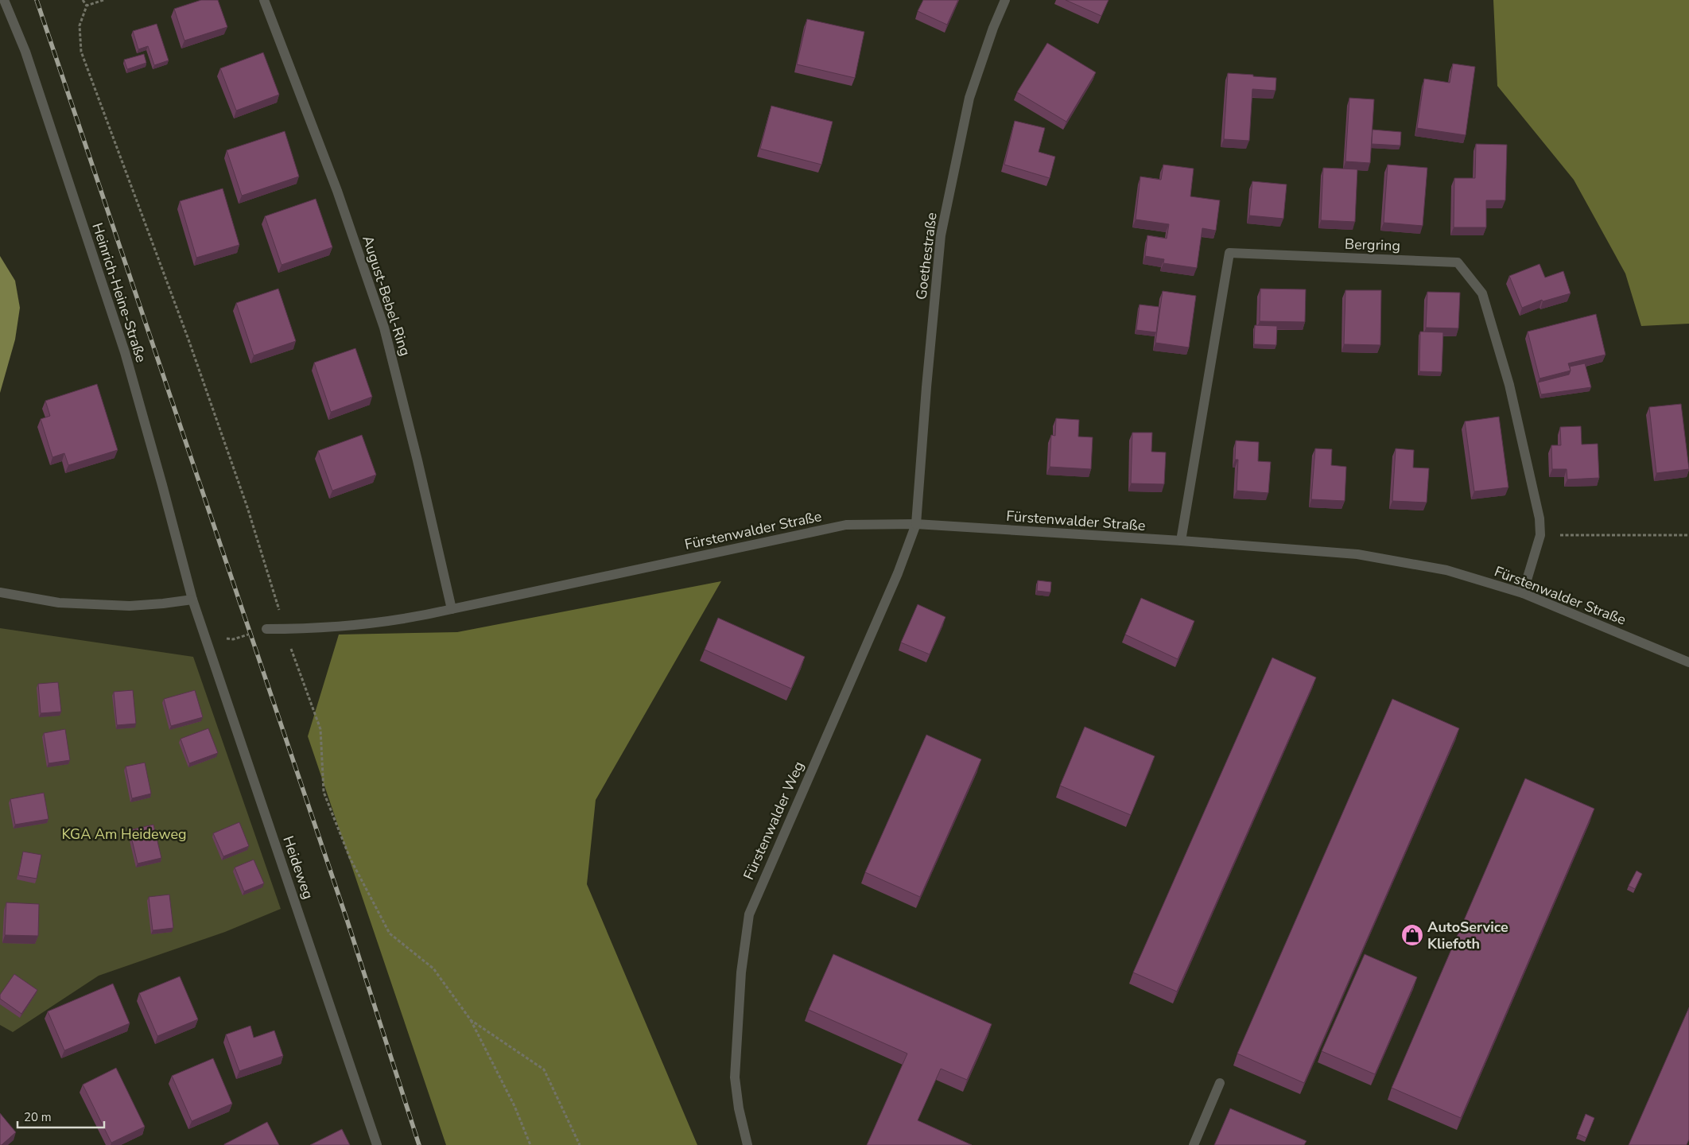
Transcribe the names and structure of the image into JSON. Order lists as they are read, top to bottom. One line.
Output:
{"streets":{"street":["Bergring","Goethestraße","Heinrich-Heine-Straße","August-Bebel-Ring","Fürstenwalder Straße","Fürstenwalder Weg","Heideweg"]},"crossings":[["Bergring","Fürstenwalder Straße"],["Goethestraße","Fürstenwalder Straße"],["Goethestraße","Fürstenwalder Weg"],["Heinrich-Heine-Straße","Heideweg"],["August-Bebel-Ring","Fürstenwalder Straße"],["Fürstenwalder Straße","Fürstenwalder Weg"]],"parks":["KGA Am Heideweg"],"places":{"shop":["AutoService Kliefoth"]},"scale_bar":"20 m"}
